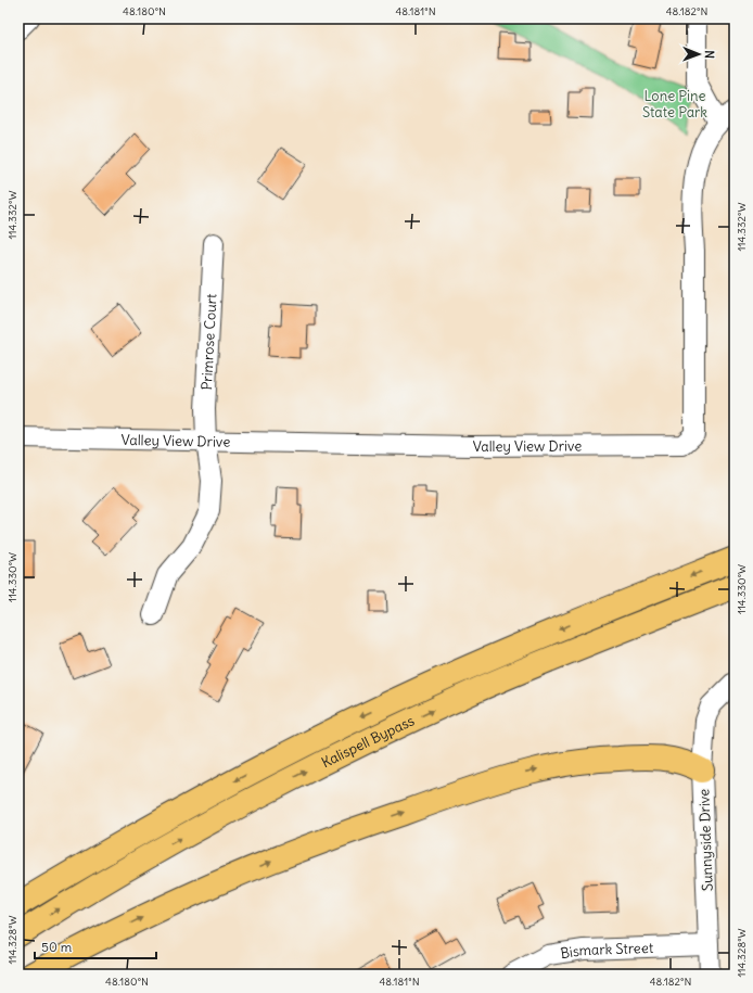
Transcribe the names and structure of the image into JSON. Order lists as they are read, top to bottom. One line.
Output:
{"streets":{"highway":["Kalispell Bypass"],"street":["Primrose Court","Valley View Drive","Sunnyside Drive","Bismark Street"]},"crossings":[["Primrose Court","Valley View Drive"],["Sunnyside Drive","Bismark Street"]],"parks":["Lone Pine State Park"],"scale_bar":"50 m","north":"right","coordinates":["48.180°N","48.181°N","48.182°N","114.332°W","114.330°W","114.328°W"]}
